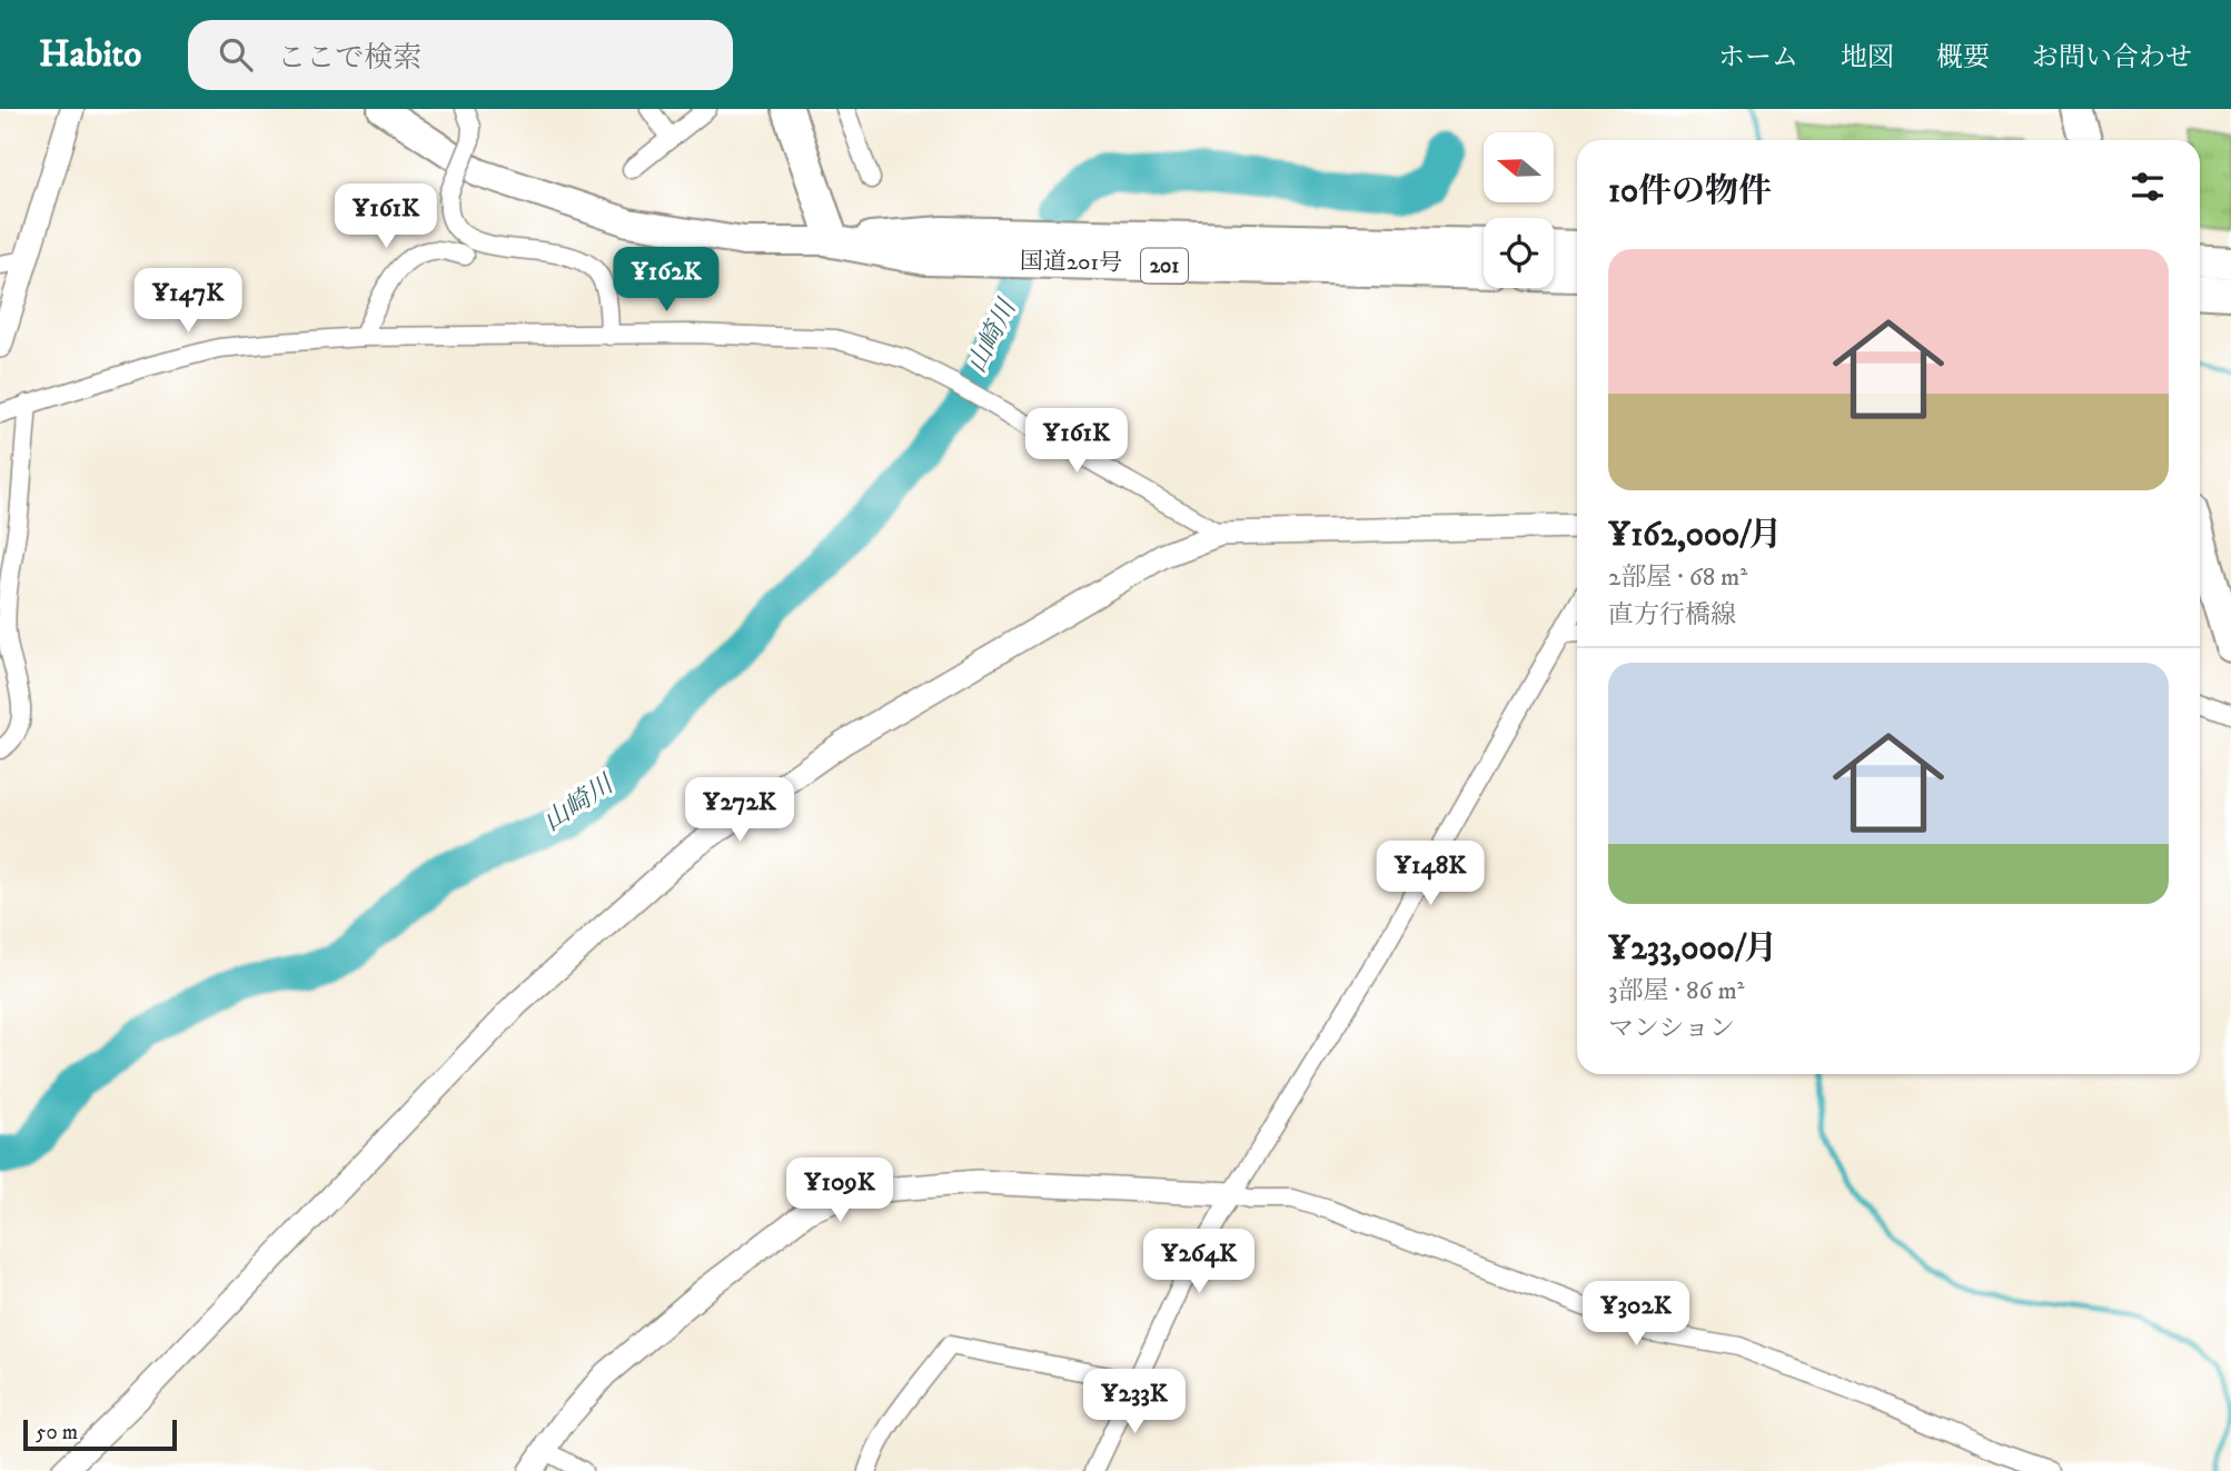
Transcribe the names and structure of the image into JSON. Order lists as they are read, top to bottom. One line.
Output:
{"streets":{"highway":["国道201号","201"]},"water":["山崎川"],"scale_bar":"50 m","north":"left","page":{"header":"Habito","search":"ここで検索","nav":["ホーム","地図","概要","お問い合わせ"],"heading":"10件の物件","price":["¥161K","¥162K","¥147K","¥161K","¥272K","¥148K","¥109K","¥264K","¥302K","¥233K"],"list":[{"name":"¥162,000/月","note":"2部屋 · 68 m² · 直方行橋線"},{"name":"¥233,000/月","note":"3部屋 · 86 m² · マンション"}],"scale":"50 m"}}
